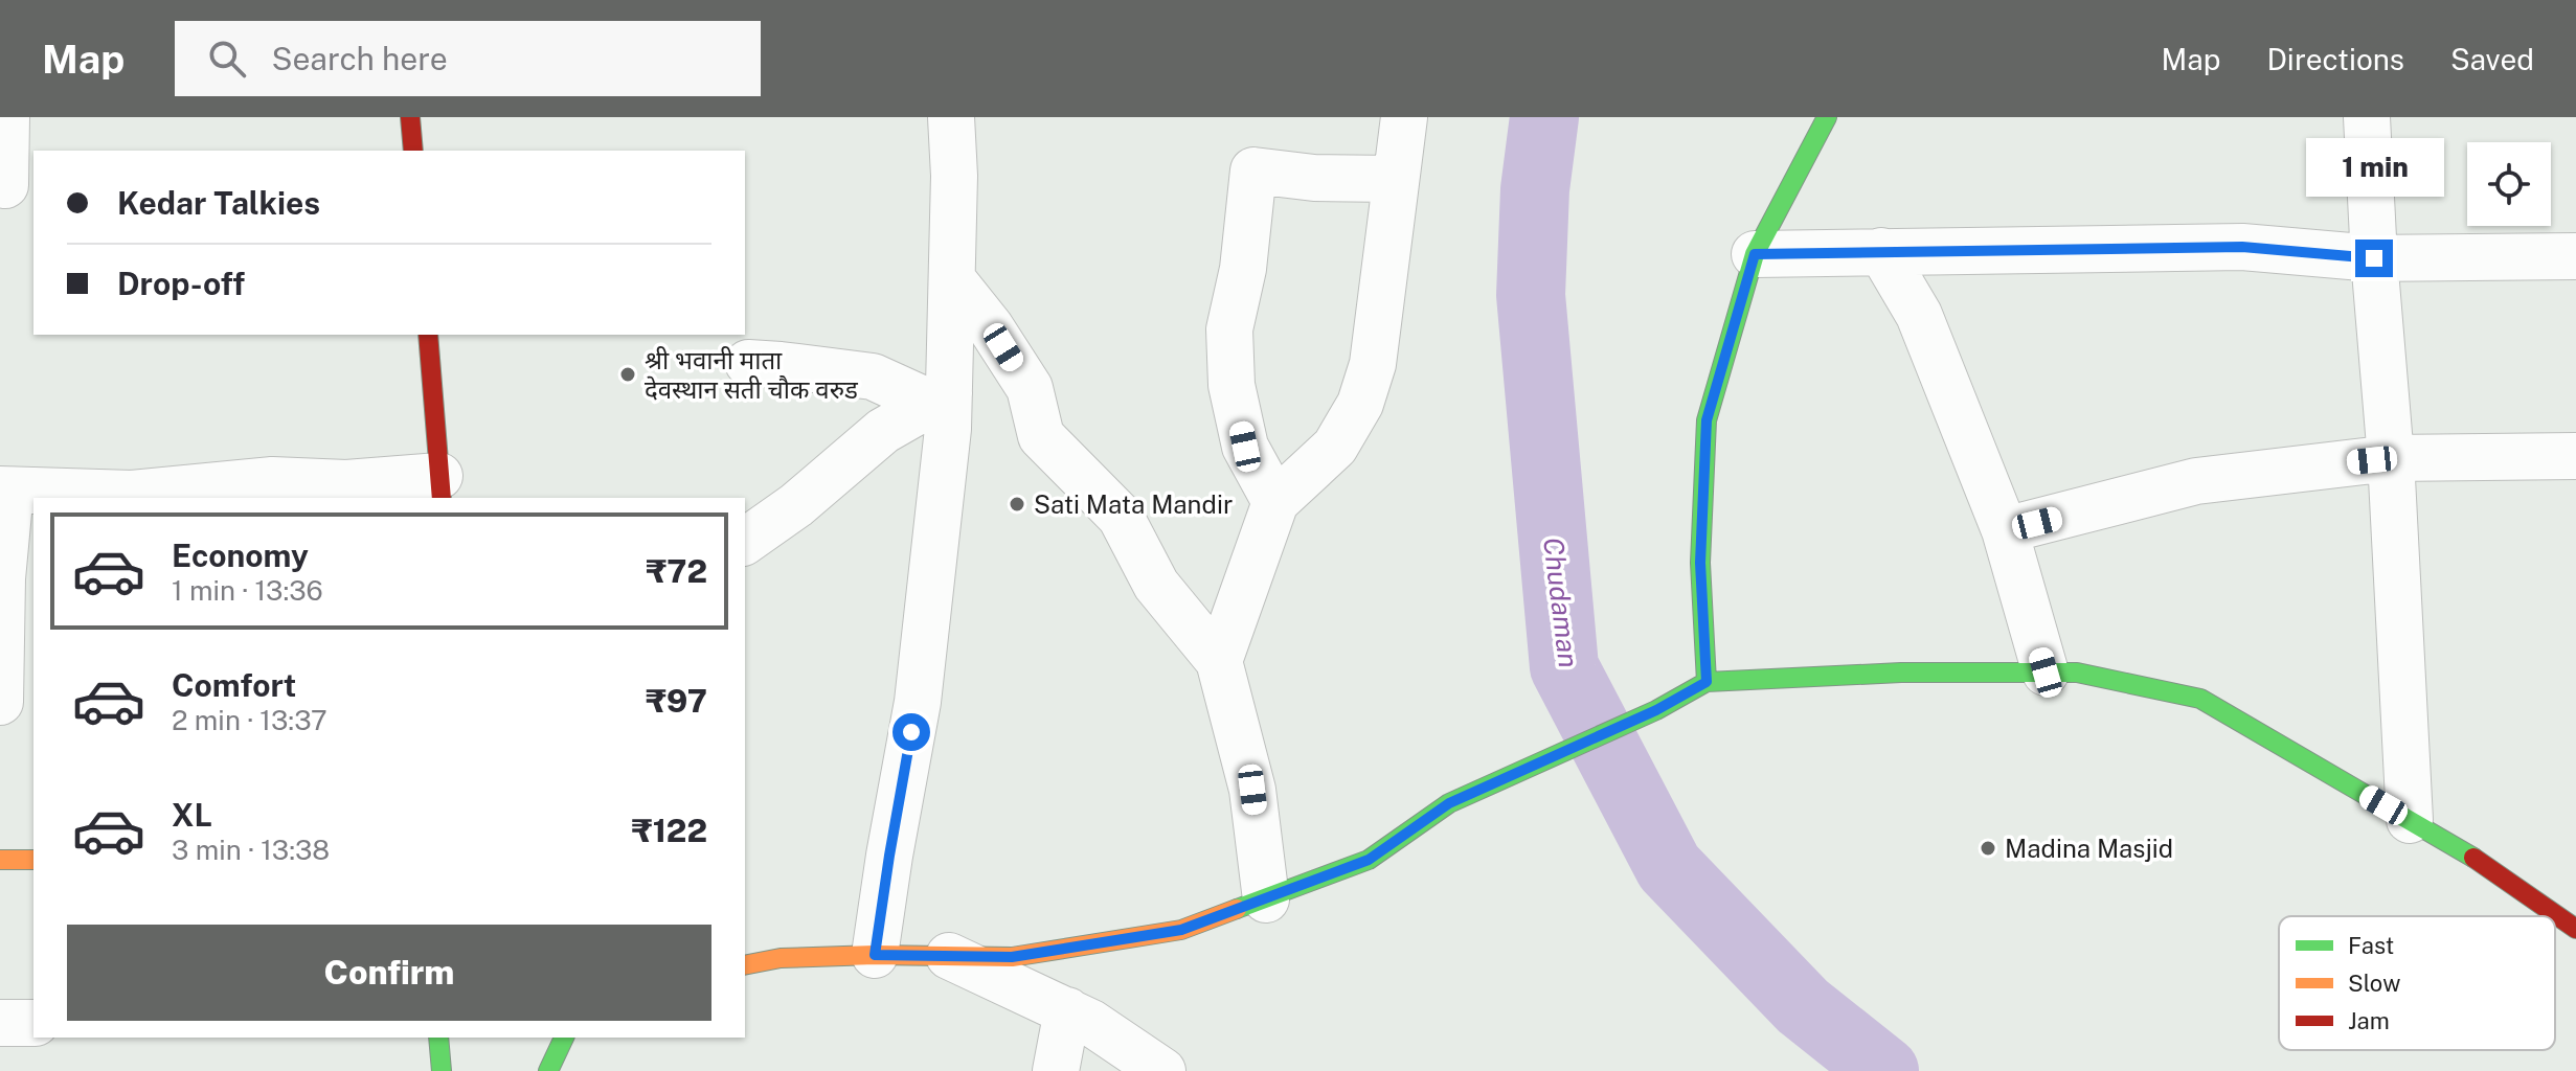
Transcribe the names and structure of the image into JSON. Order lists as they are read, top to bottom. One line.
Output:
{"water":["Chudaman"],"places":["श्री भवानी माता देवस्थान सती चौक वरुड","Sati Mata Mandir","Madina Masjid"],"legend":["Fast","Slow","Jam"],"page":{"header":"Map","search":"Search here","nav":["Map","Directions","Saved"],"bubble":"1 min","banner":["Kedar Talkies","Drop-off"],"list":[{"name":"Economy","note":"1 min · 13:36","value":"₹72"},{"name":"Comfort","note":"2 min · 13:37","value":"₹97"},{"name":"XL","note":"3 min · 13:38","value":"₹122"}],"buttons":"Confirm"}}
